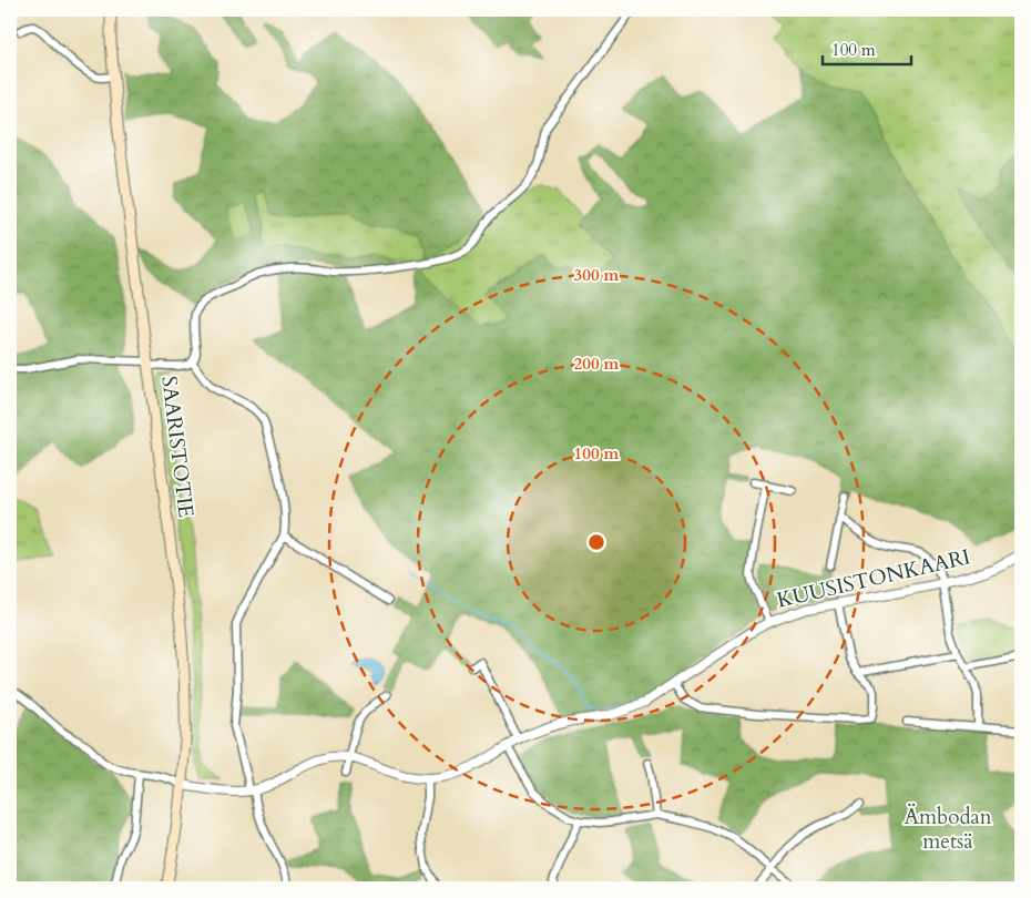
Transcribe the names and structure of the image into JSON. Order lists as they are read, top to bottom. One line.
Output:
{"streets":{"main road":["SAARISTOTIE"],"street":["KUUSISTONKAARI"]},"crossings":[["SAARISTOTIE","KUUSISTONKAARI"]],"parks":["Ämbodan metsä"],"scale_bar":"100 m","rings":["300 m","200 m","100 m"]}
